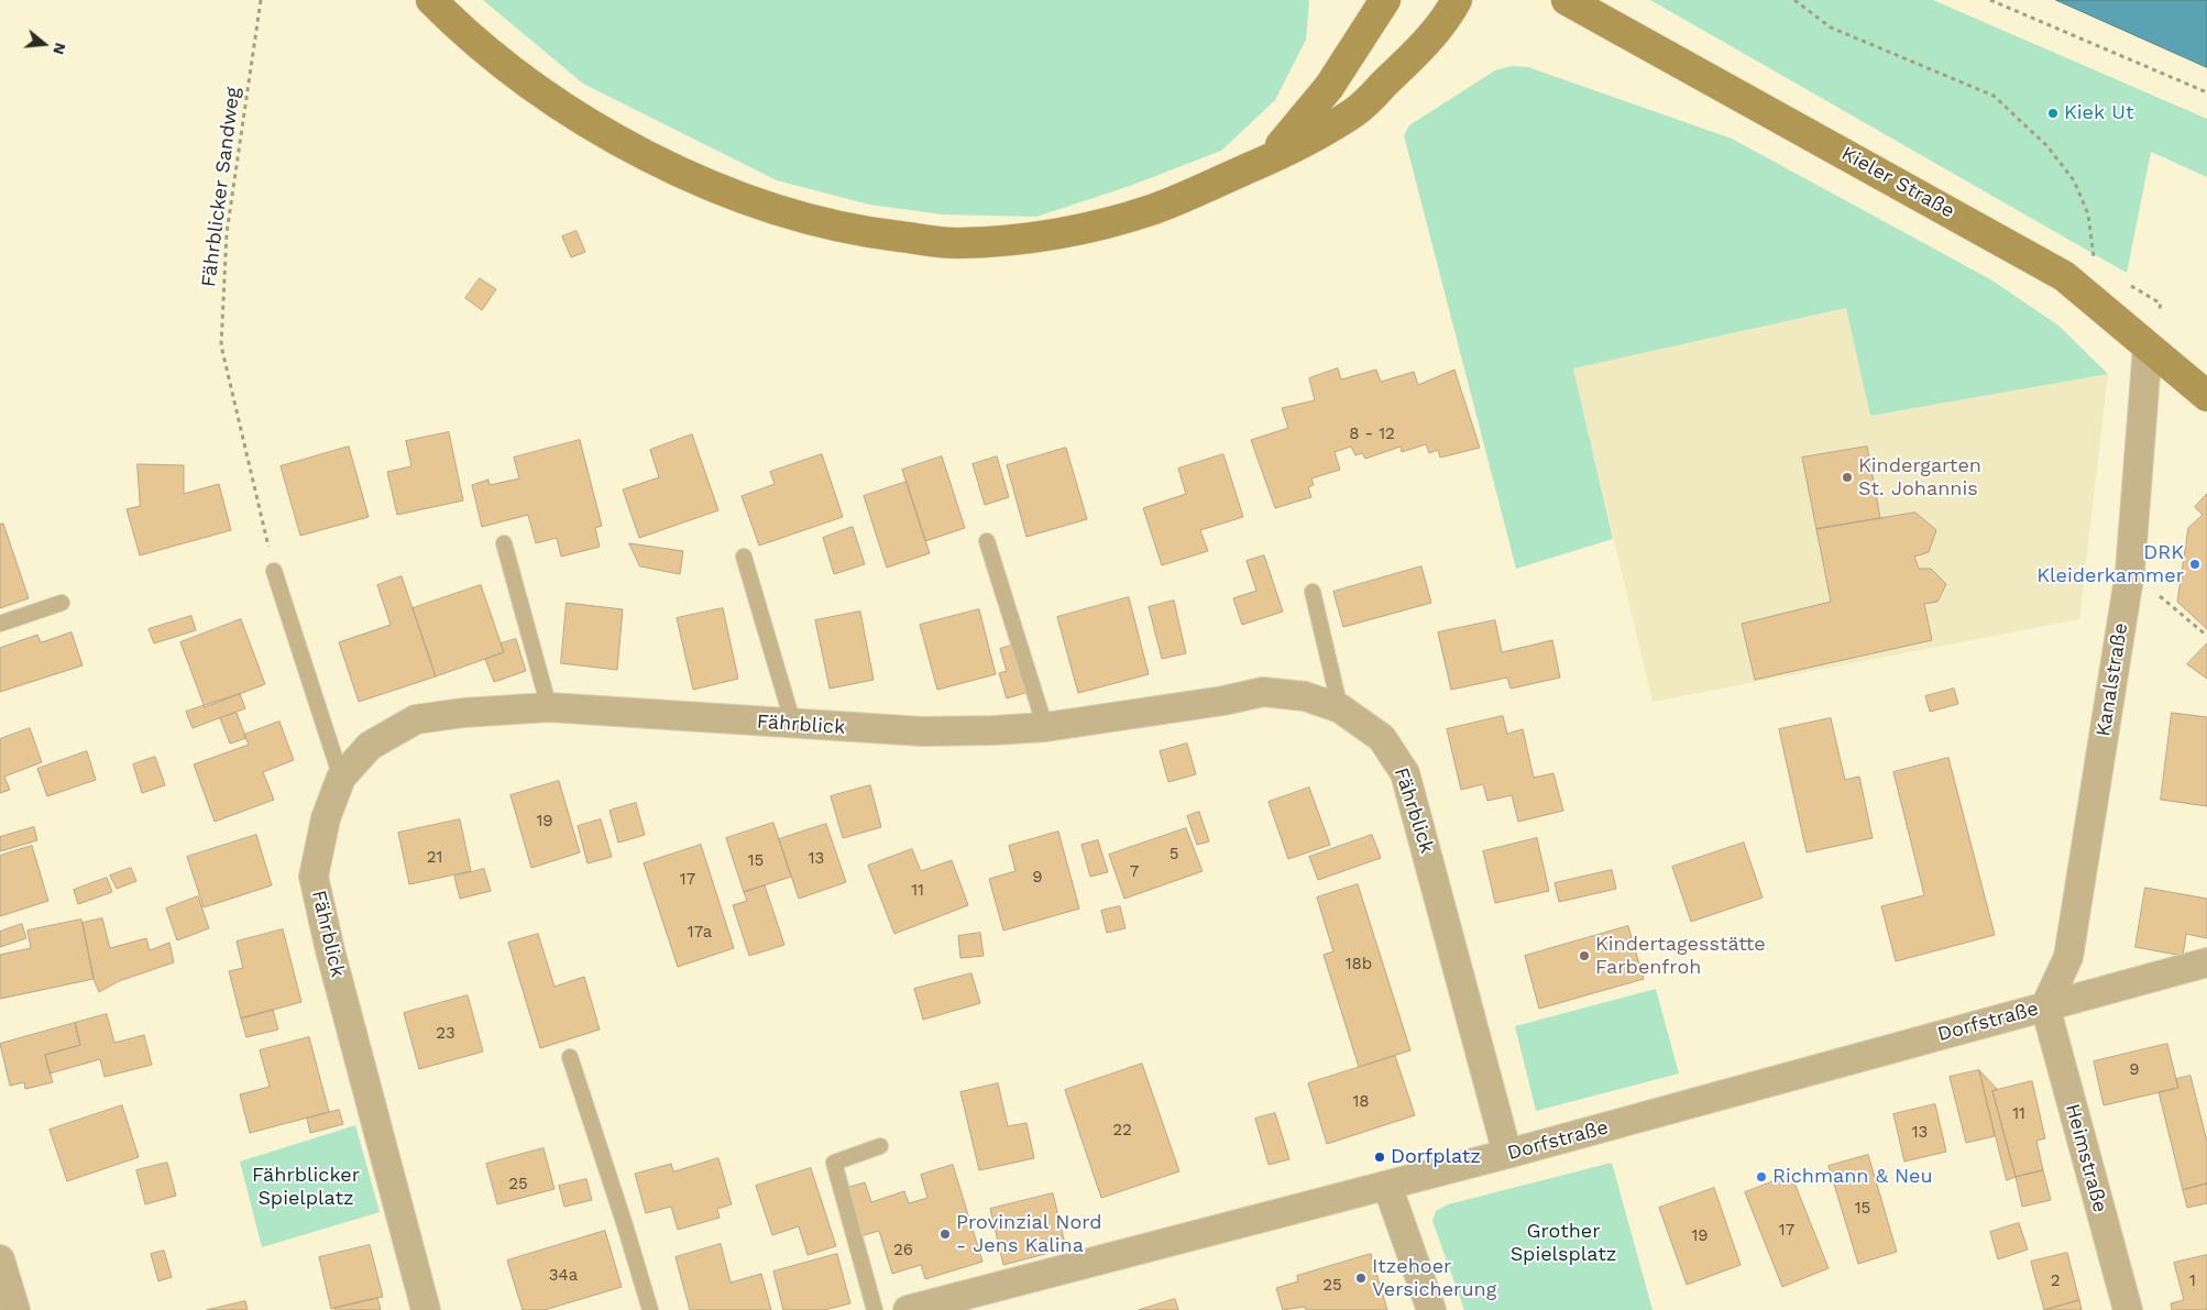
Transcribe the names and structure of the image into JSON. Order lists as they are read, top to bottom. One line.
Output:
{"streets":{"main road":["Kieler Straße"],"street":["Kanalstraße","Fährblick","Dorfstraße","Heimstraße"],"path":["Fährblicker Sandweg"]},"crossings":[["Kieler Straße","Kanalstraße"],["Kanalstraße","Dorfstraße"],["Kanalstraße","Heimstraße"],["Fährblick","Dorfstraße"],["Dorfstraße","Heimstraße"]],"parks":["Fährblicker Spielplatz","Grother Spielsplatz"],"places":["Kiek Ut","Kindergarten St. Johannis","DRK Kleiderkammer","Kindertagesstätte Farbenfroh","Dorfplatz","Richmann & Neu","Provinzial Nord - Jens Kalina","Itzehoer Versicherung"],"house_numbers":["8 - 12","19","5","21","13","15","7","9","17","11","17a","18b","23","9","18","11","22","13","25","15","17","19","26","34a","2","1","25"],"north":"right"}
